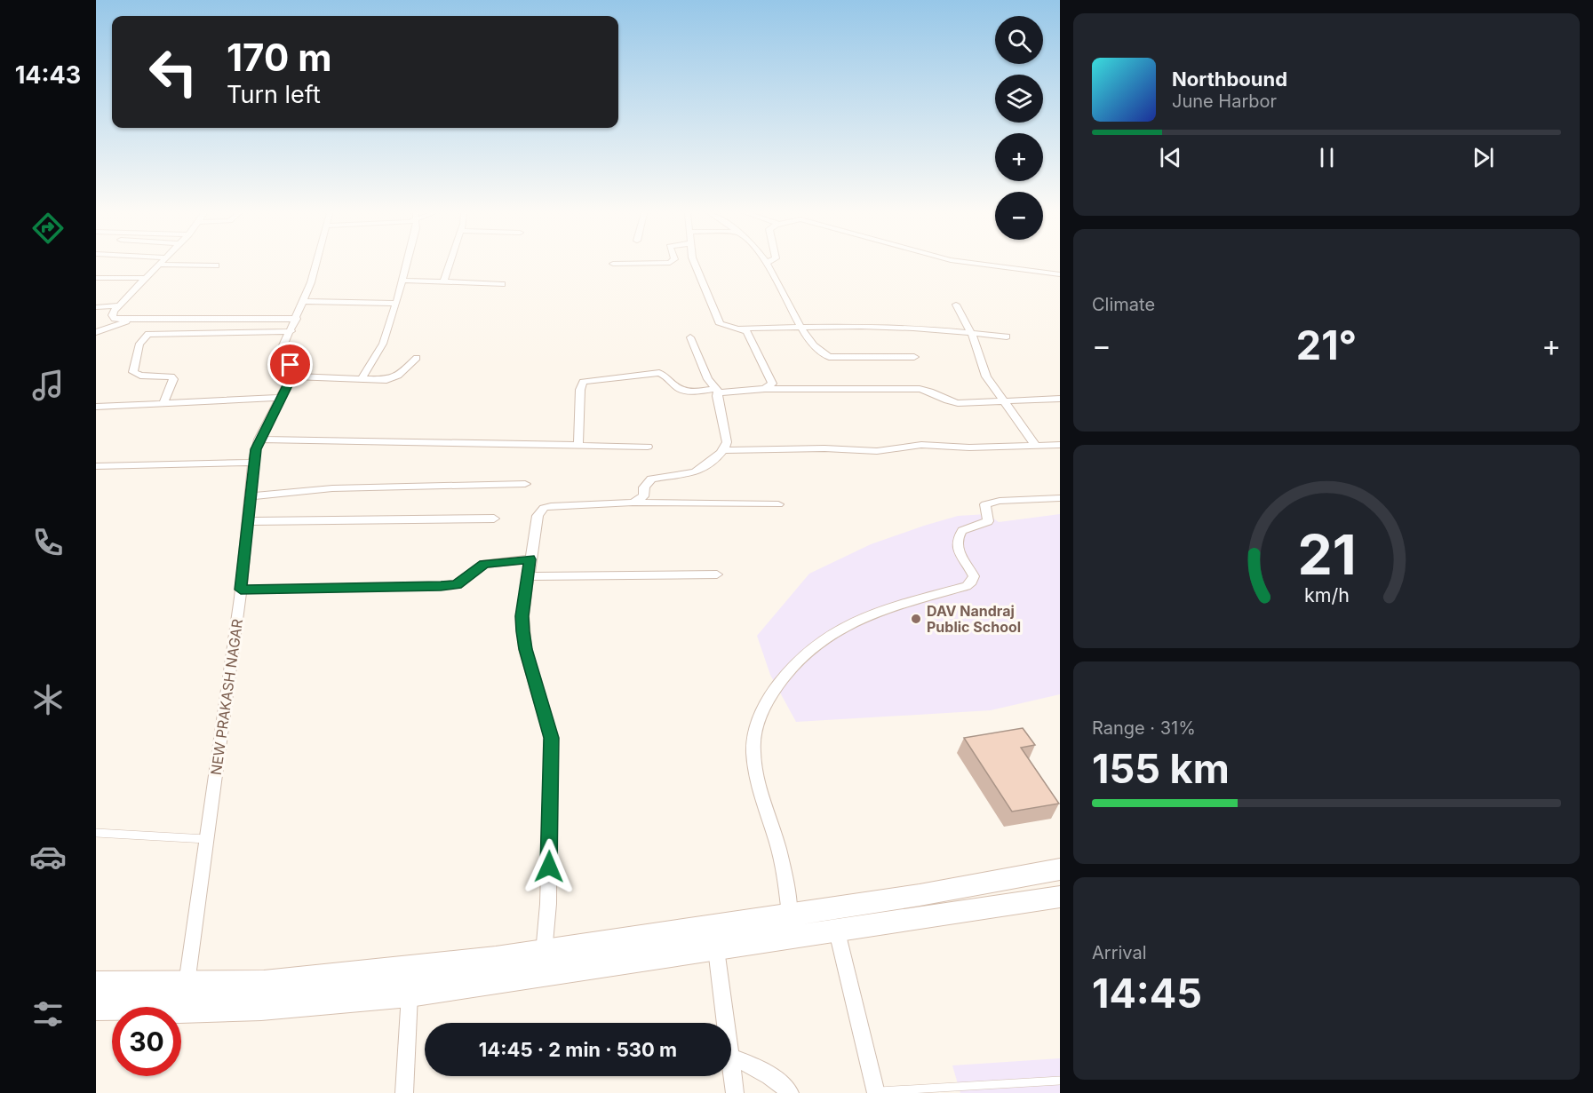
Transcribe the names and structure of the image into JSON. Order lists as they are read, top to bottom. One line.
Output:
{"streets":{"street":["NEW PRAKASH NAGAR"]},"places":["DAV Nandraj Public School"],"page":{"tabs":"14:43","map_buttons":["+","−"],"turn":["170 m","Turn left"],"song":["Northbound","June Harbor"],"tile":["Climate",["Range · 31%","155 km"],["Arrival","14:45"]],"heat":["−","21°","+"],"limit":"30","trip":"14:45 · 2 min · 530 m","gauge":["21","km/h"]}}
